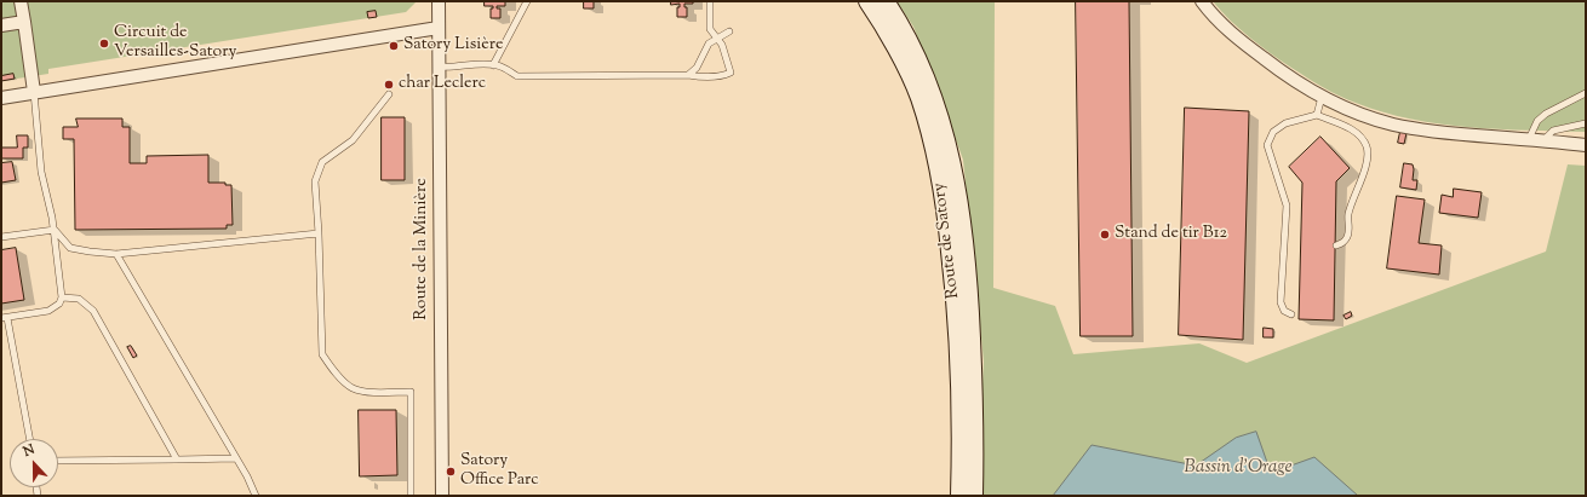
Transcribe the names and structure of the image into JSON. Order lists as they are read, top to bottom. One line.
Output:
{"streets":{"main road":["Route de Satory"],"street":["Route de la Minière"]},"water":["Bassin d'Orage"],"places":["Circuit de Versailles-Satory","Satory Lisière","char Leclerc","Stand de tir B12","Satory Office Parc"],"north":"top"}
